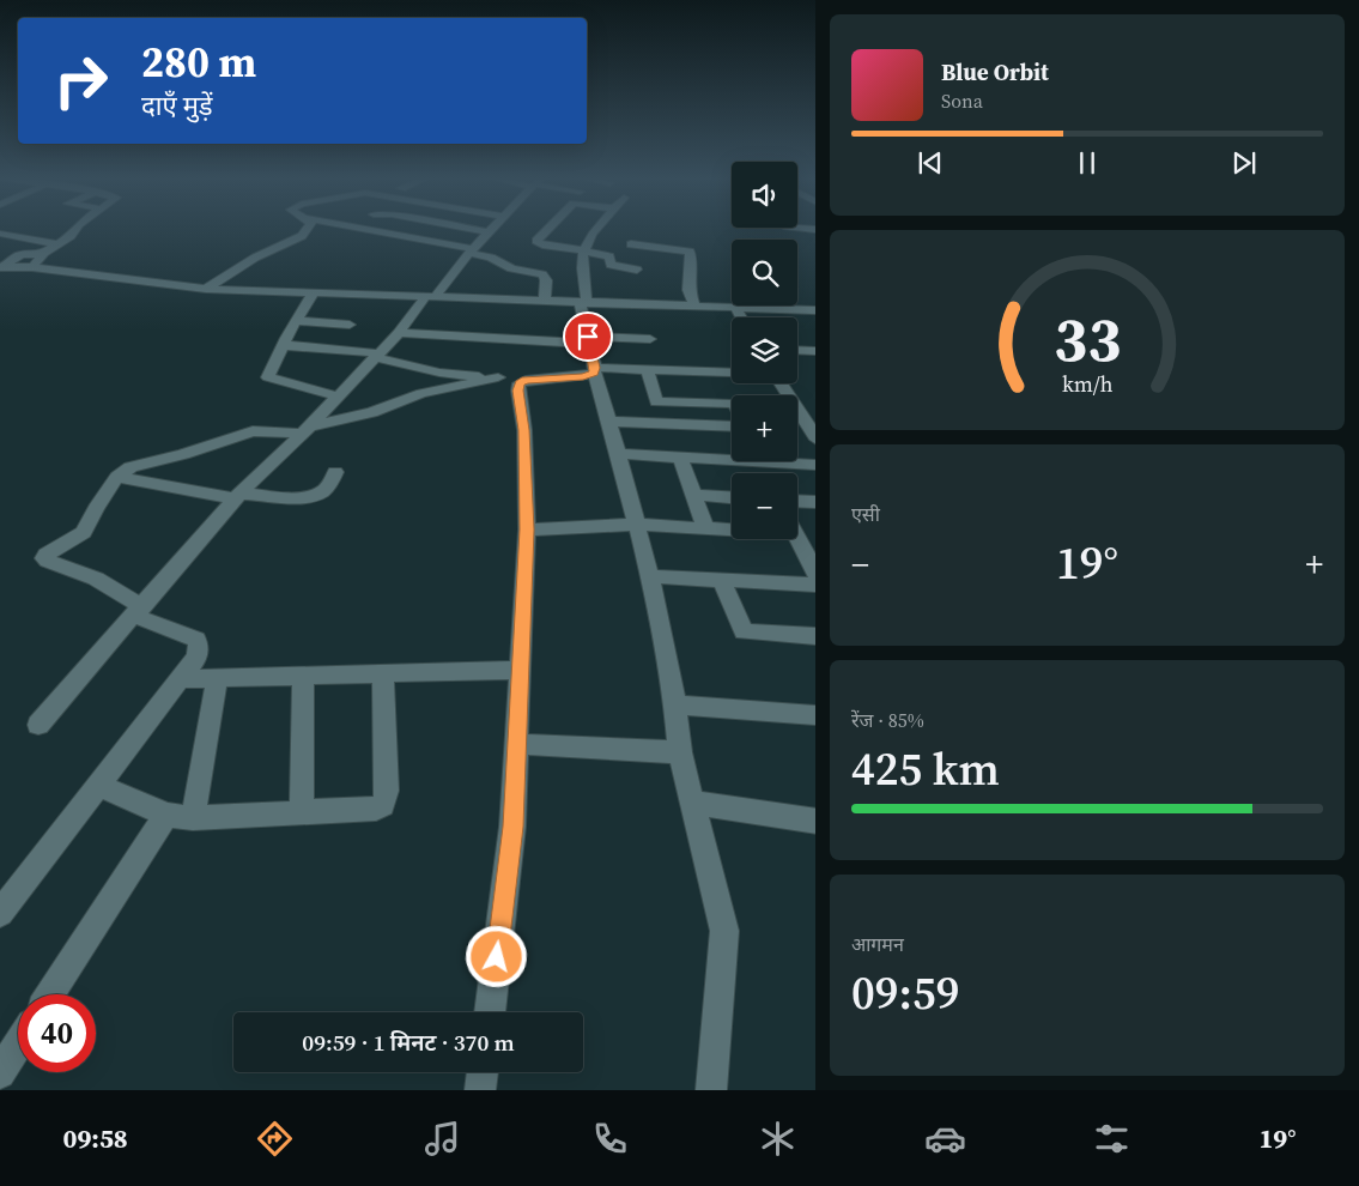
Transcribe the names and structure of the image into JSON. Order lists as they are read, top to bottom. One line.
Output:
{"page":{"turn":["280 m","दाएँ मुड़ें"],"song":["Blue Orbit","Sona"],"map_buttons":["+","−"],"tile":["एसी",["रेंज · 85%","425 km"],["आगमन","09:59"]],"heat":["−","19°","+"],"limit":"40","trip":"09:59 · 1 मिनट · 370 m","tabs":["09:58","19°"],"gauge":["33","km/h"]}}
